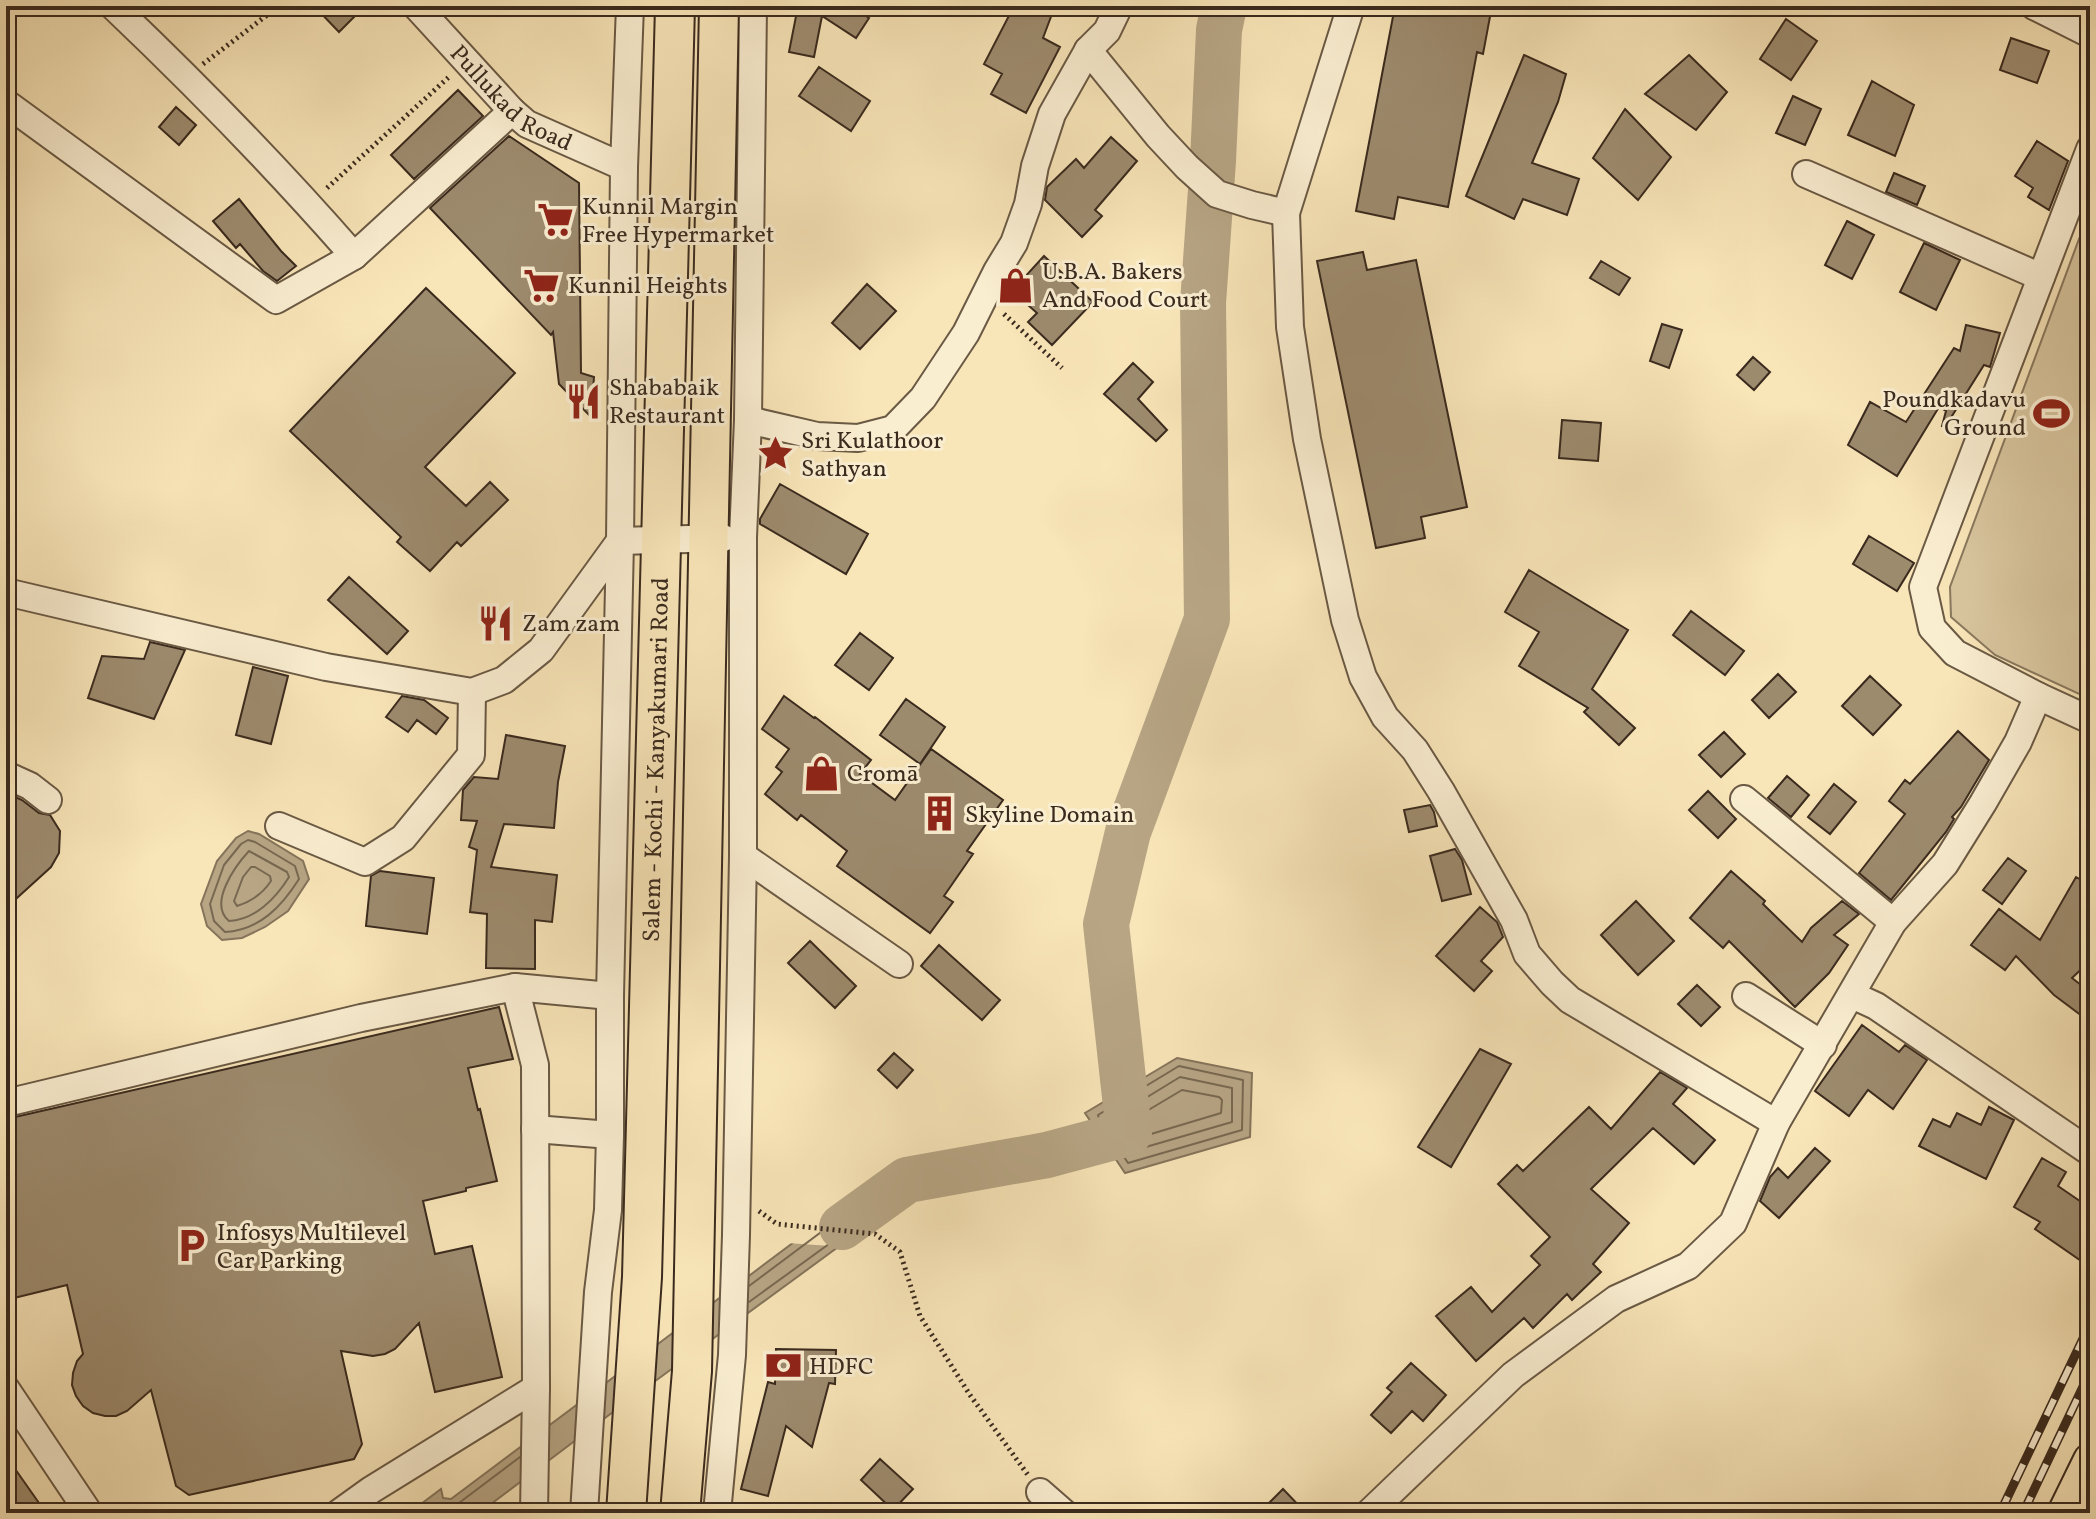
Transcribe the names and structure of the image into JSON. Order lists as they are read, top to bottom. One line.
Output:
{"streets":{"highway":["Salem - Kochi - Kanyakumari Road"],"street":["Pullukad Road"]},"places":{"supermarket":["Kunnil Margin Free Hypermarket","Kunnil Heights"],"shop":["U.B.A. Bakers And Food Court","Cromā"],"restaurant":["Shababaik Restaurant","Zam zam"],"sports":["Poundkadavu Ground"],"place":["Sri Kulathoor Sathyan"],"building":["Skyline Domain"],"parking":["Infosys Multilevel Car Parking"],"bank":["HDFC"]}}
